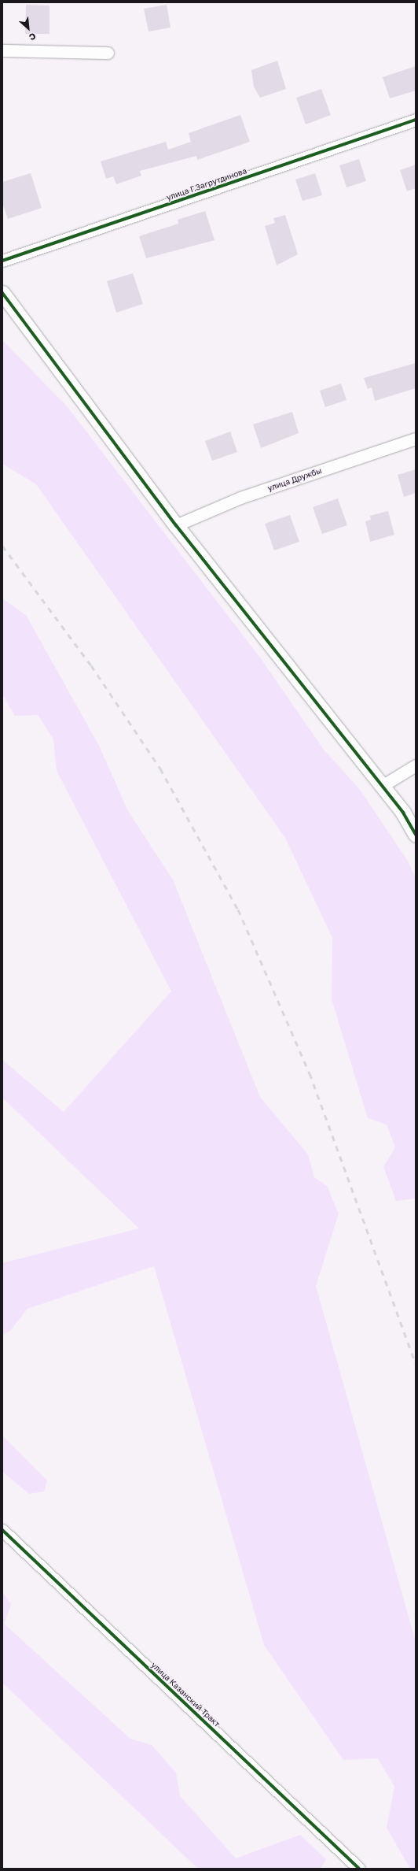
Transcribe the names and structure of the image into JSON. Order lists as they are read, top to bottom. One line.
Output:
{"streets":{"street":["улица Г.Загрутдинова","улица Дружбы","улица Казанский Тракт"]},"north":"bottom right"}
